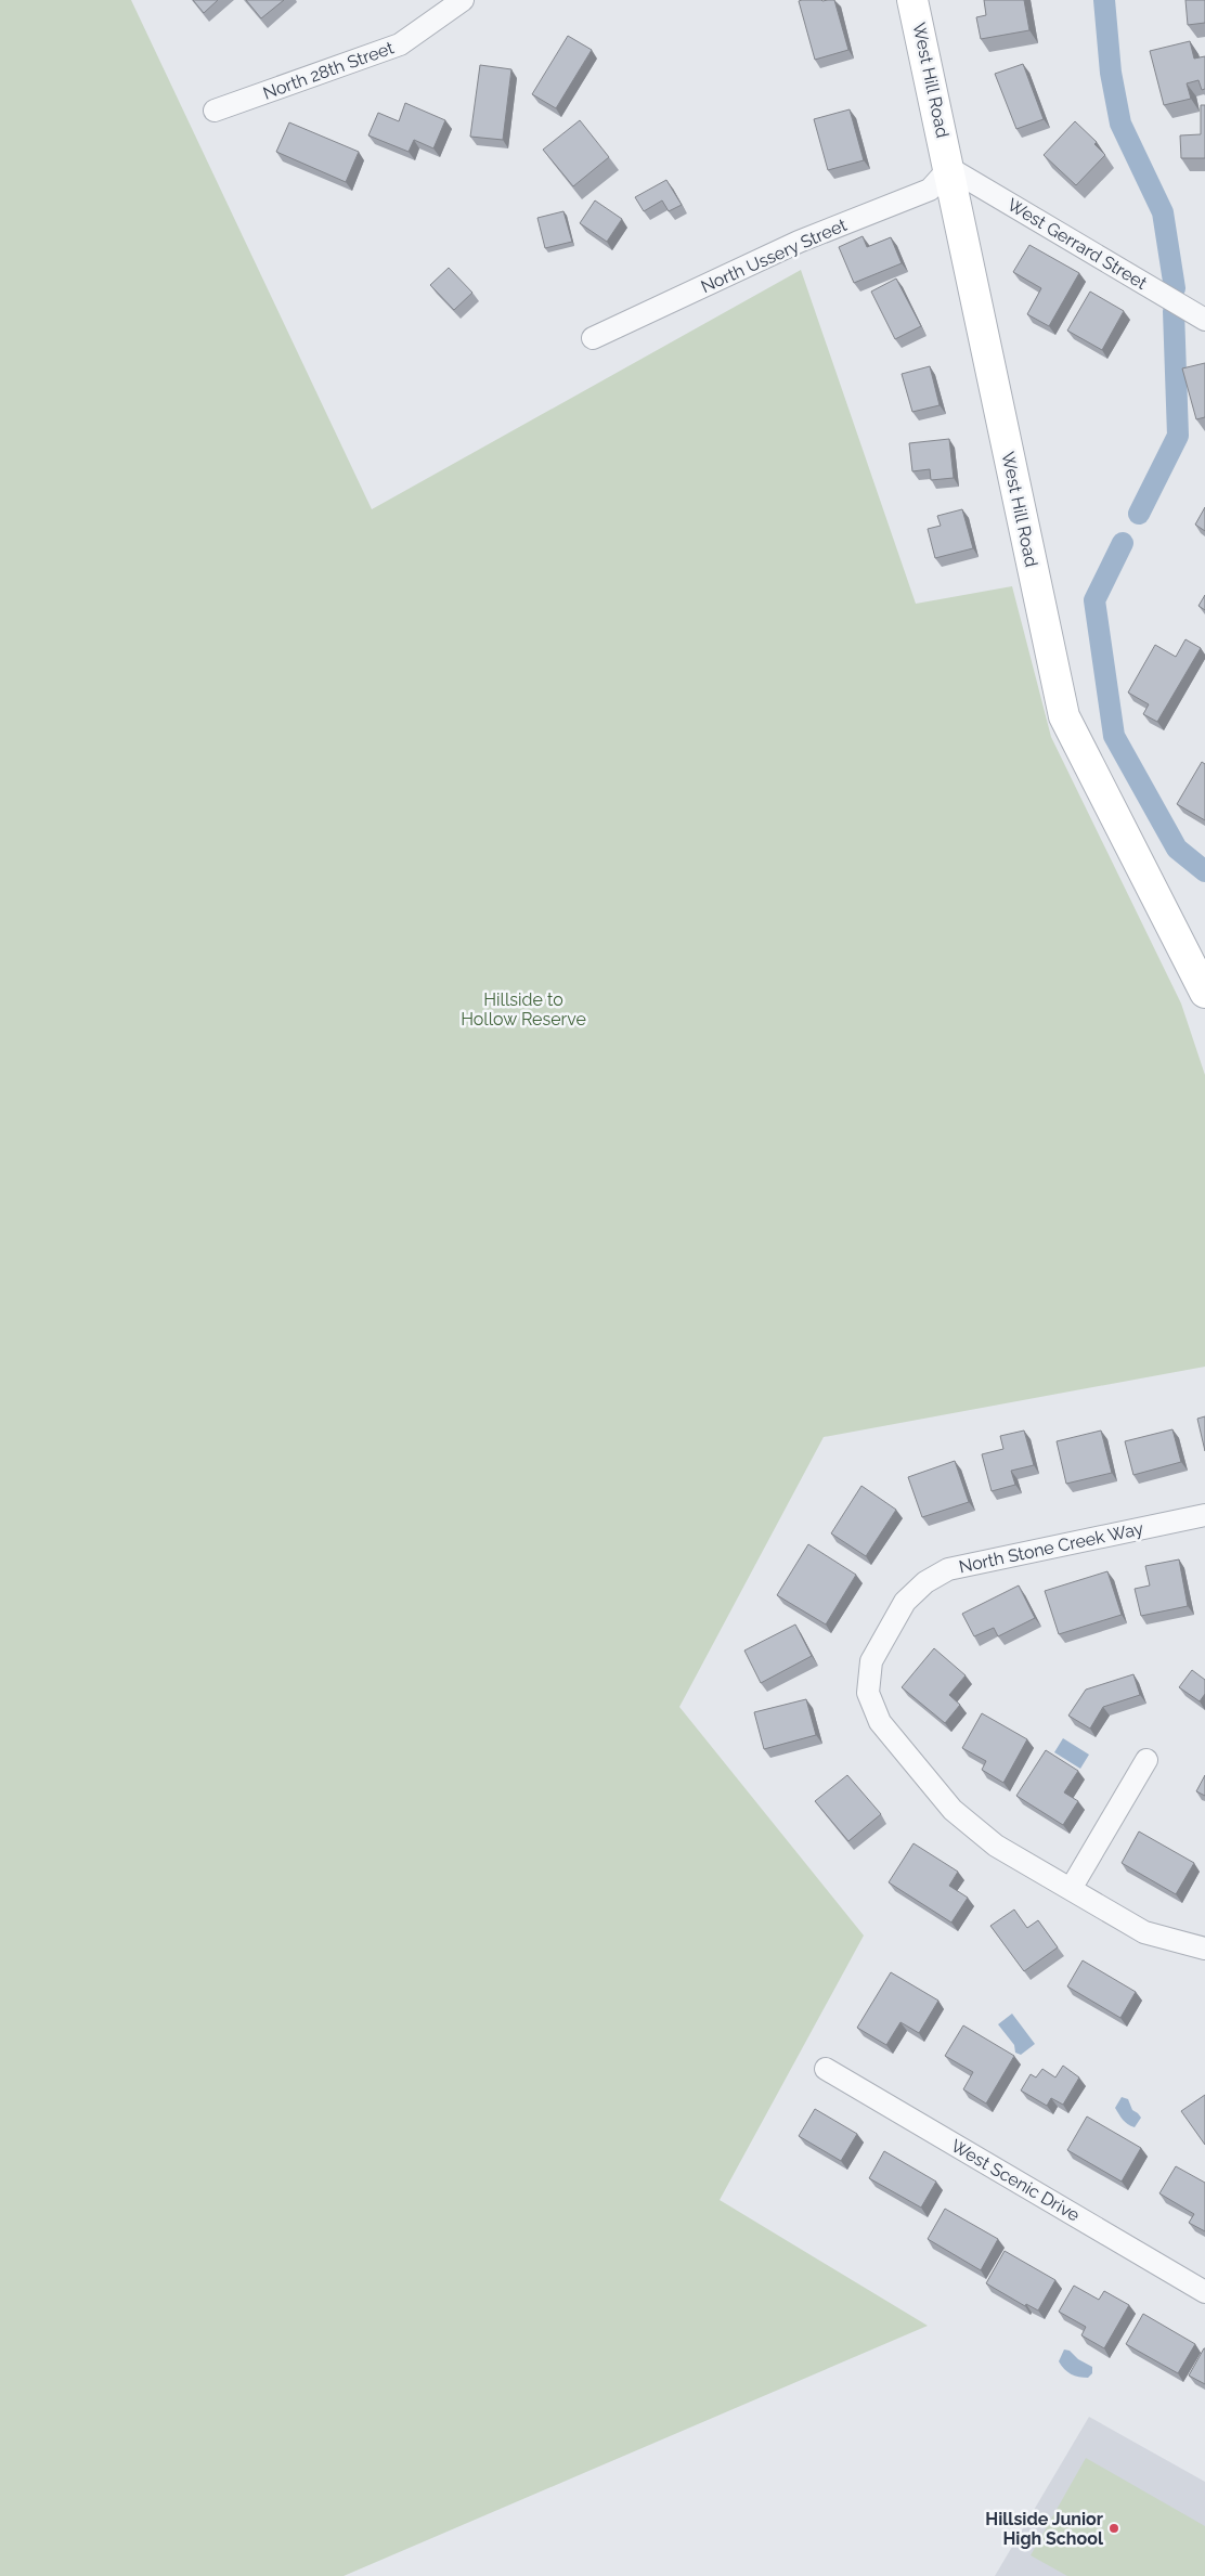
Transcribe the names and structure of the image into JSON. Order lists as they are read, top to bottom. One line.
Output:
{"streets":{"street":["North 28th Street","West Hill Road","West Gerrard Street","North Ussery Street","North Stone Creek Way","West Scenic Drive"]},"crossings":[["West Hill Road","West Gerrard Street"],["West Hill Road","North Ussery Street"],["West Gerrard Street","North Ussery Street"]],"parks":["Hillside to Hollow Reserve"],"places":["Hillside Junior High School"]}
